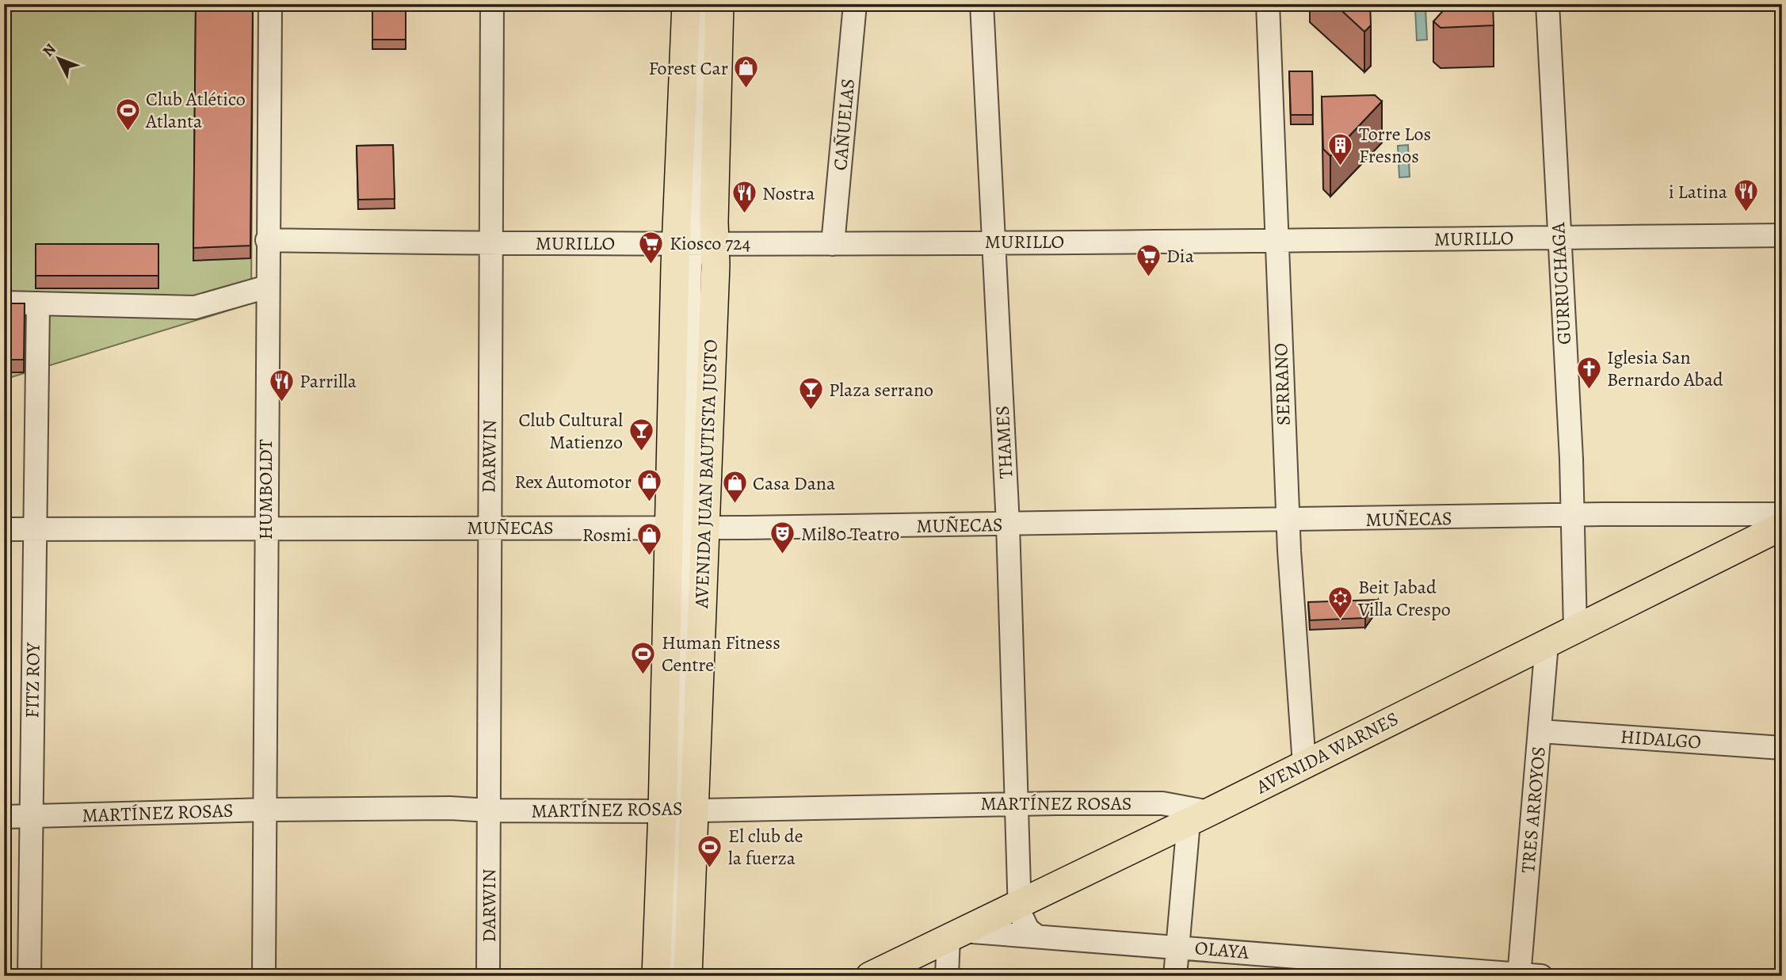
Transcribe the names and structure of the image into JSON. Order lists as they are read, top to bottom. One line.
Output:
{"streets":{"main road":["AVENIDA JUAN BAUTISTA JUSTO","AVENIDA WARNES"],"street":["CAÑUELAS","MURILLO","GURRUCHAGA","SERRANO","THAMES","DARWIN","HUMBOLDT","MUÑECAS","FITZ ROY","HIDALGO","MARTÍNEZ ROSAS","TRES ARROYOS","OLAYA"]},"crossings":[["CAÑUELAS","MURILLO"],["MURILLO","GURRUCHAGA"],["MURILLO","SERRANO"],["MURILLO","THAMES"],["MURILLO","DARWIN"],["MURILLO","AVENIDA JUAN BAUTISTA JUSTO"],["MURILLO","HUMBOLDT"],["GURRUCHAGA","MUÑECAS"],["GURRUCHAGA","AVENIDA WARNES"],["SERRANO","MUÑECAS"],["SERRANO","AVENIDA WARNES"],["THAMES","MUÑECAS"],["THAMES","AVENIDA WARNES"],["THAMES","MARTÍNEZ ROSAS"],["DARWIN","MUÑECAS"],["DARWIN","MARTÍNEZ ROSAS"],["AVENIDA JUAN BAUTISTA JUSTO","MUÑECAS"],["AVENIDA JUAN BAUTISTA JUSTO","MARTÍNEZ ROSAS"],["HUMBOLDT","MUÑECAS"],["HUMBOLDT","MARTÍNEZ ROSAS"],["MUÑECAS","FITZ ROY"],["FITZ ROY","MARTÍNEZ ROSAS"],["HIDALGO","TRES ARROYOS"],["AVENIDA WARNES","MARTÍNEZ ROSAS"],["AVENIDA WARNES","TRES ARROYOS"],["AVENIDA WARNES","OLAYA"],["TRES ARROYOS","OLAYA"]],"places":{"shop":["Forest Car","Rex Automotor","Casa Dana","Rosmi"],"sports":["Club Atlético Atlanta","Human Fitness Centre","El club de la fuerza"],"building":["Torre Los Fresnos"],"restaurant":["i Latina","Nostra","Parrilla"],"supermarket":["Kiosco 724","Dia"],"church":["Iglesia San Bernardo Abad"],"bar":["Plaza serrano","Club Cultural Matienzo"],"theatre":["Mil80 Teatro"],"synagogue":["Beit Jabad Villa Crespo"]},"north":"top left"}
